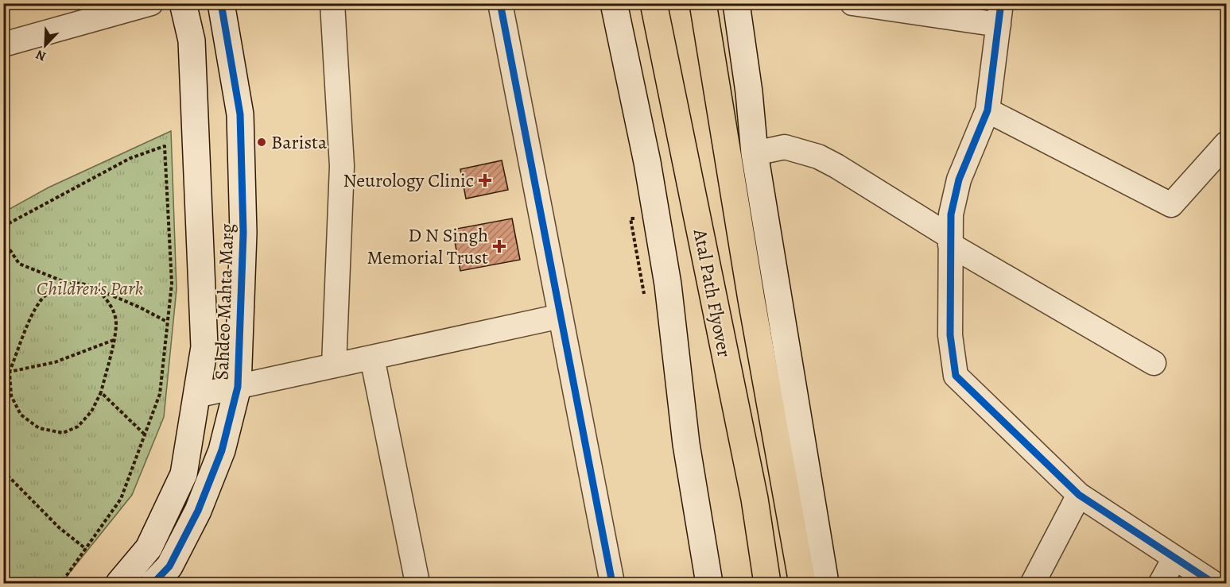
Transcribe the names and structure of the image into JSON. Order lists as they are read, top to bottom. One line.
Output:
{"streets":{"main road":["Atal Path Flyover"],"street":["Sahdeo Mahta Marg"]},"parks":["Children's Park"],"places":{"other":["Barista"],"health":["Neurology Clinic","D N Singh Memorial Trust"]},"north":"bottom left"}
